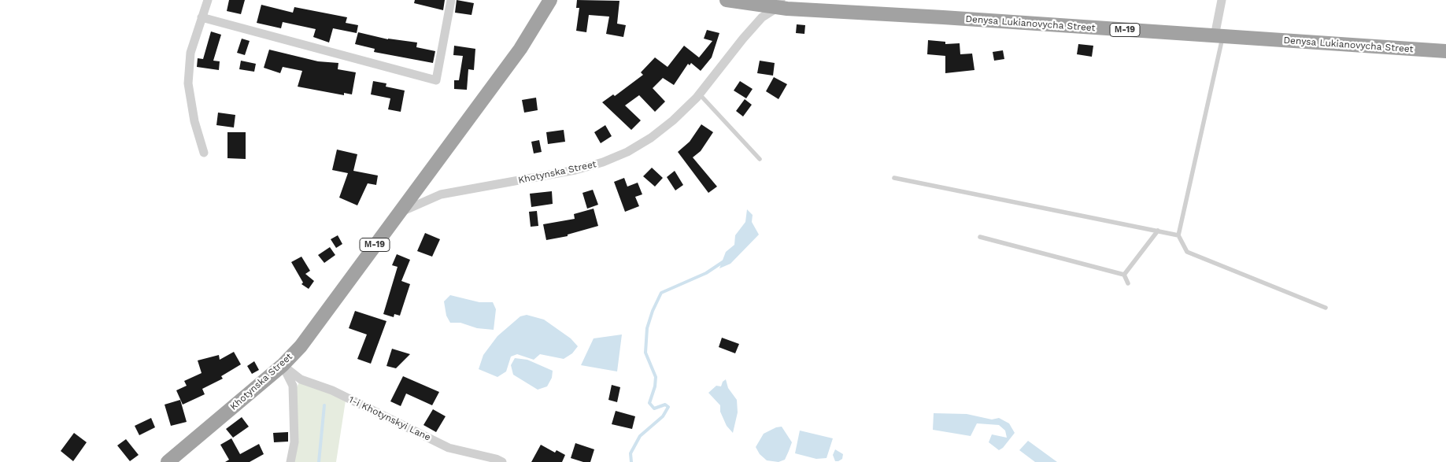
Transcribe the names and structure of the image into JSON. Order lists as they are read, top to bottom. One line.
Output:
{"streets":{"highway":["Denysa Lukianovycha Street","М-19","Khotynska Street"],"street":["1-i Khotynskyi Lane"]},"crossings":[["Denysa Lukianovycha Street","М-19"],["М-19","Khotynska Street"],["Khotynska Street","1-i Khotynskyi Lane"]]}
